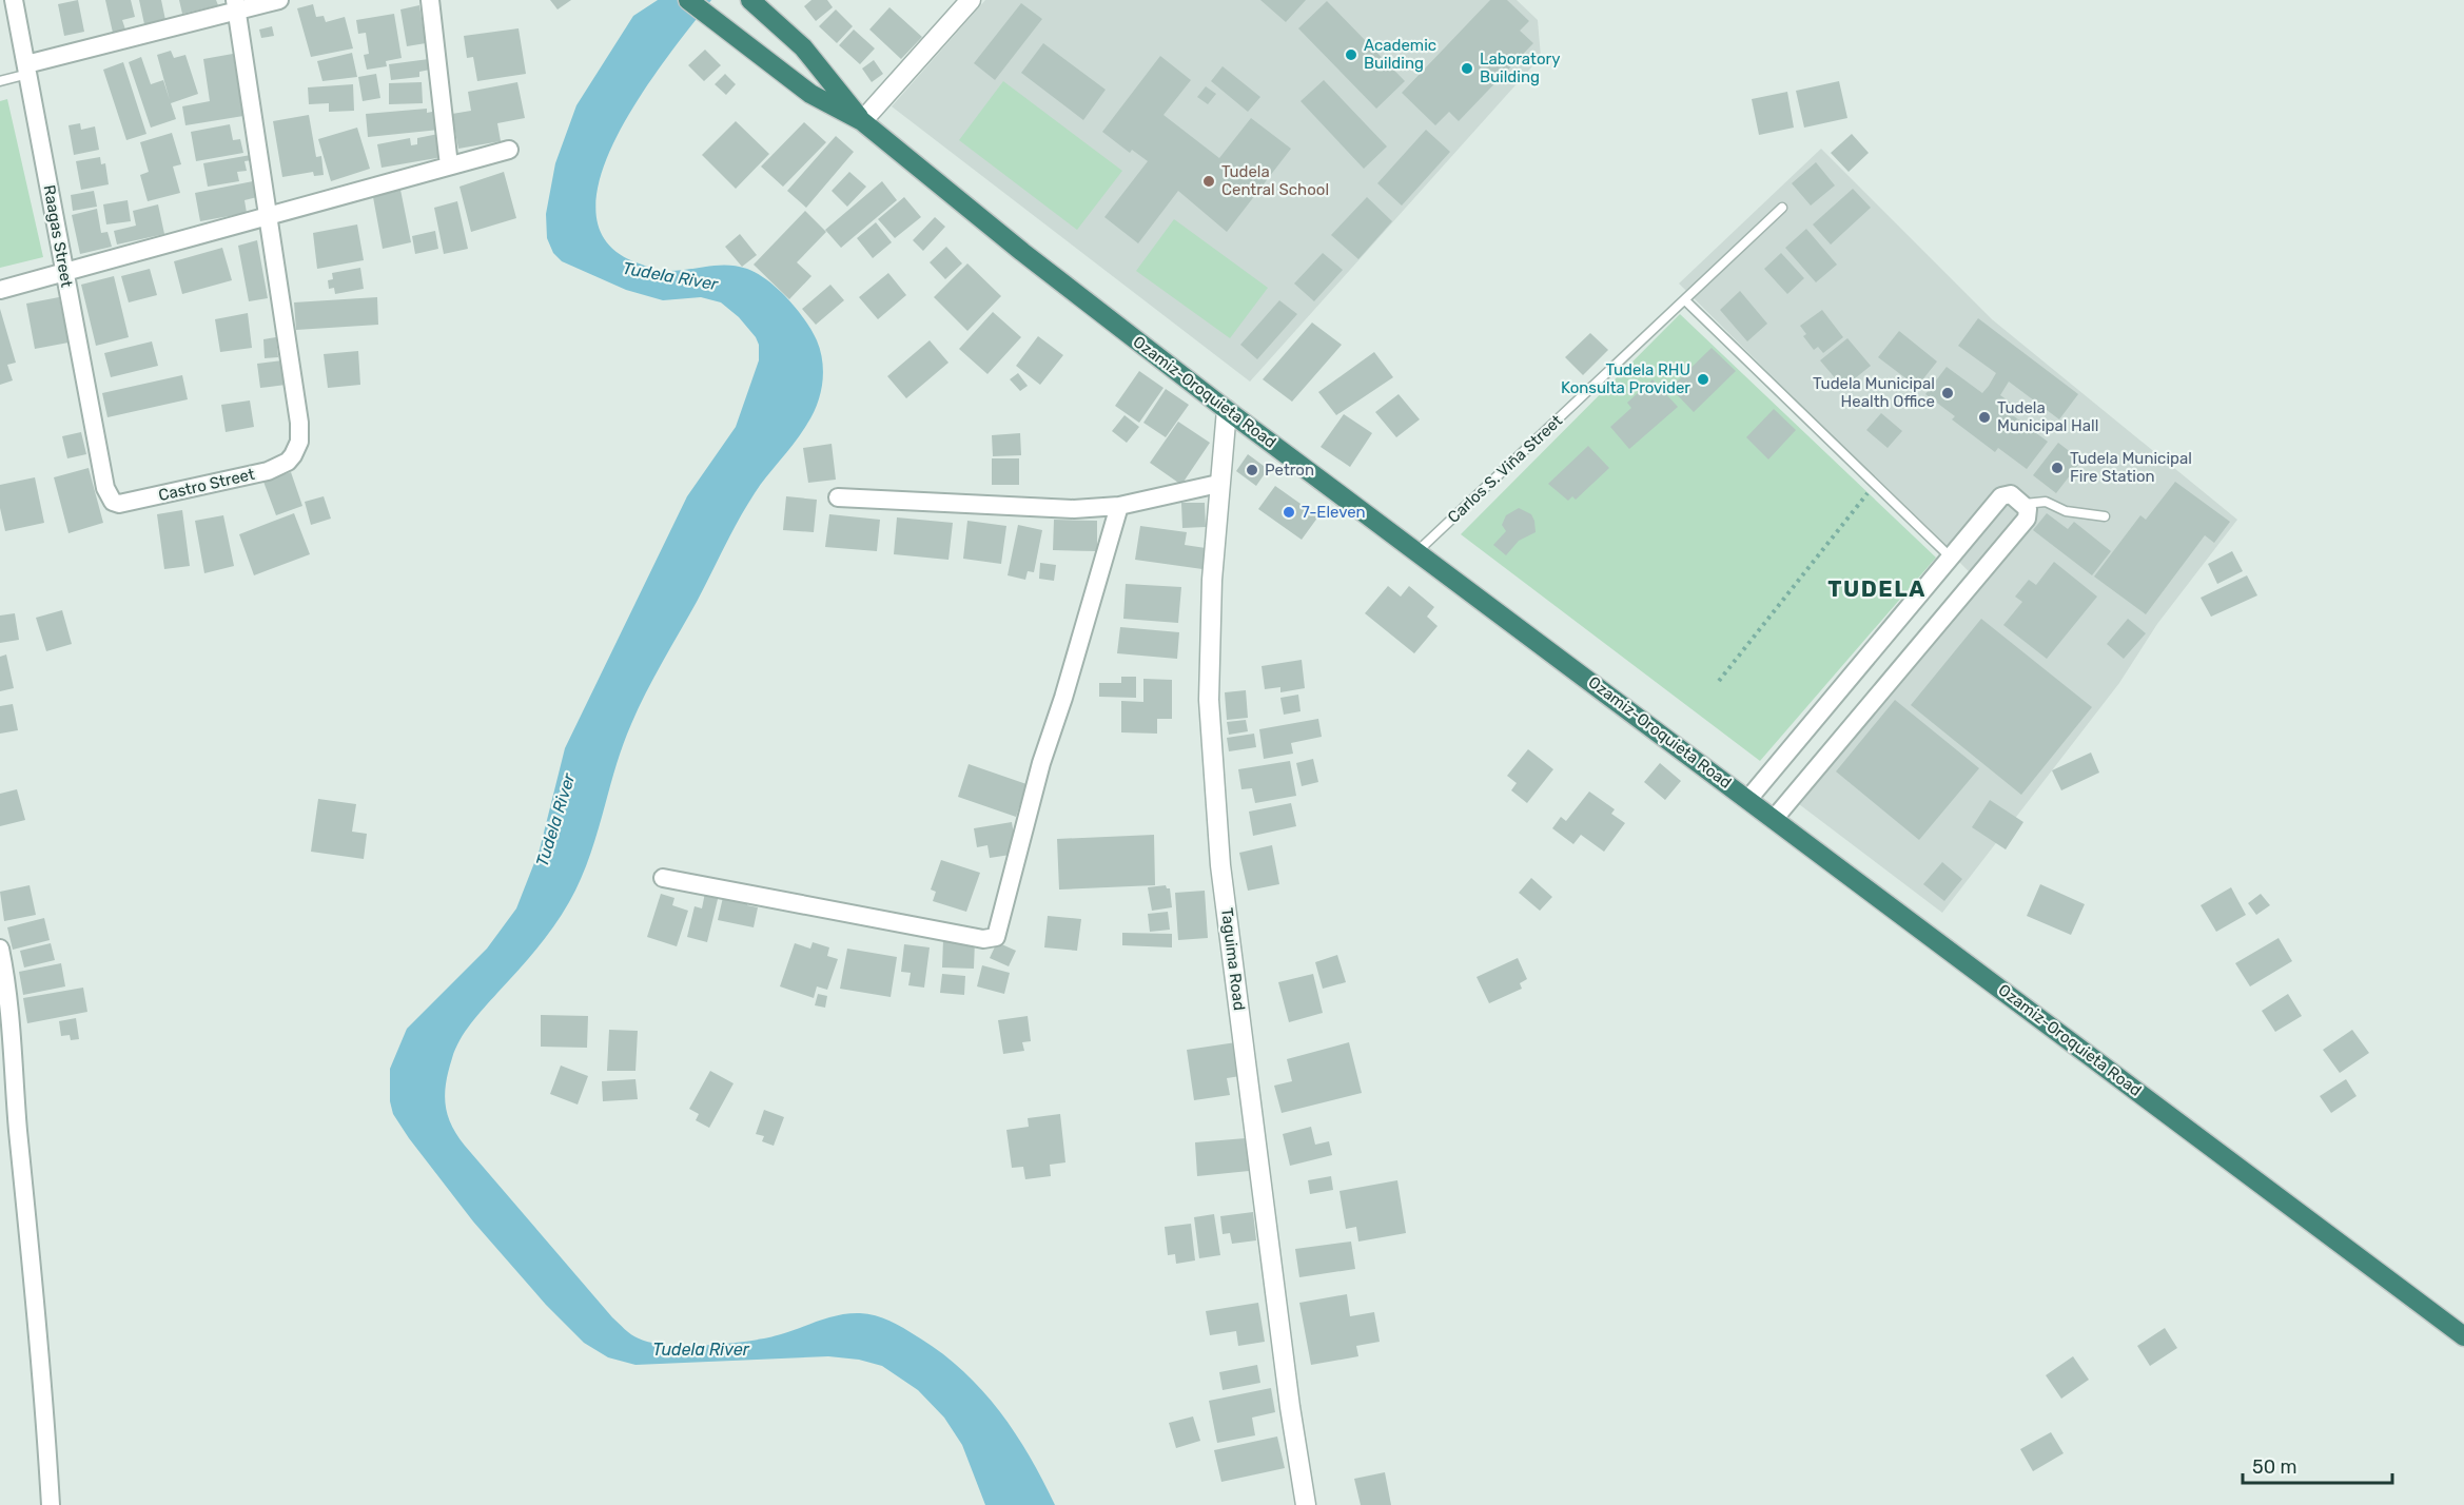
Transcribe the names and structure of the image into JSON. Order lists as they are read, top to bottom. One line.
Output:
{"streets":{"highway":["Ozamiz-Oroquieta Road"],"street":["Raagas Street","Castro Street","Taguima Road"],"lane":["Carlos S. Viña Street"]},"crossings":[["Raagas Street","Castro Street"],["Ozamiz-Oroquieta Road","Carlos S. Viña Street"],["Ozamiz-Oroquieta Road","Taguima Road"]],"districts":["TUDELA"],"water":["Tudela River"],"places":["Academic Building","Laboratory Building","Tudela Central School","Tudela RHU Konsulta Provider","Tudela Municipal Health Office","Tudela Municipal Hall","Tudela Municipal Fire Station","Petron","7-Eleven"],"scale_bar":"50 m"}
